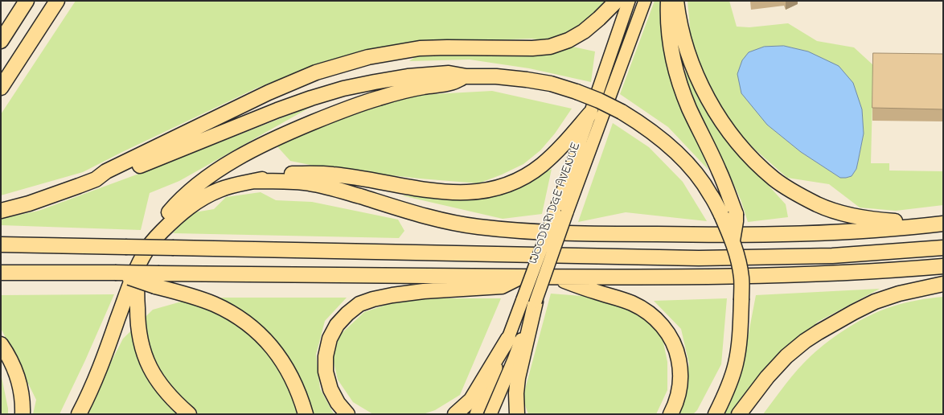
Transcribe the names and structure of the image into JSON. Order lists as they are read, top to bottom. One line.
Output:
{"streets":{"main road":["WOODBRIDGE AVENUE"]}}
